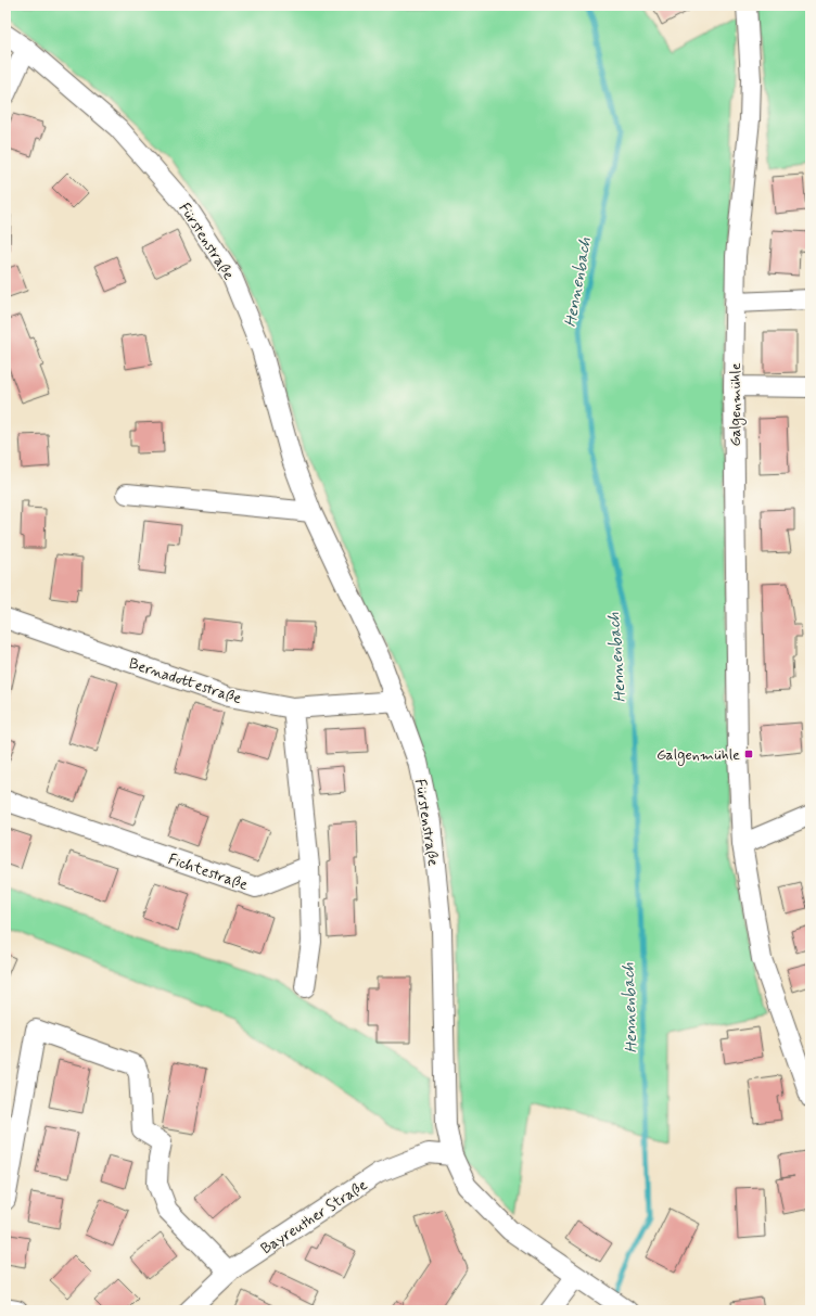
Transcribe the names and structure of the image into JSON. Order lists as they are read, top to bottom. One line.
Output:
{"streets":{"street":["Fürstenstraße","Galgenmühle","Bernadottestraße","Fichtestraße","Bayreuther Straße"]},"crossings":[["Fürstenstraße","Bernadottestraße"],["Fürstenstraße","Bayreuther Straße"]],"water":["Hennenbach"],"places":{"transit":["Galgenmühle"]}}
